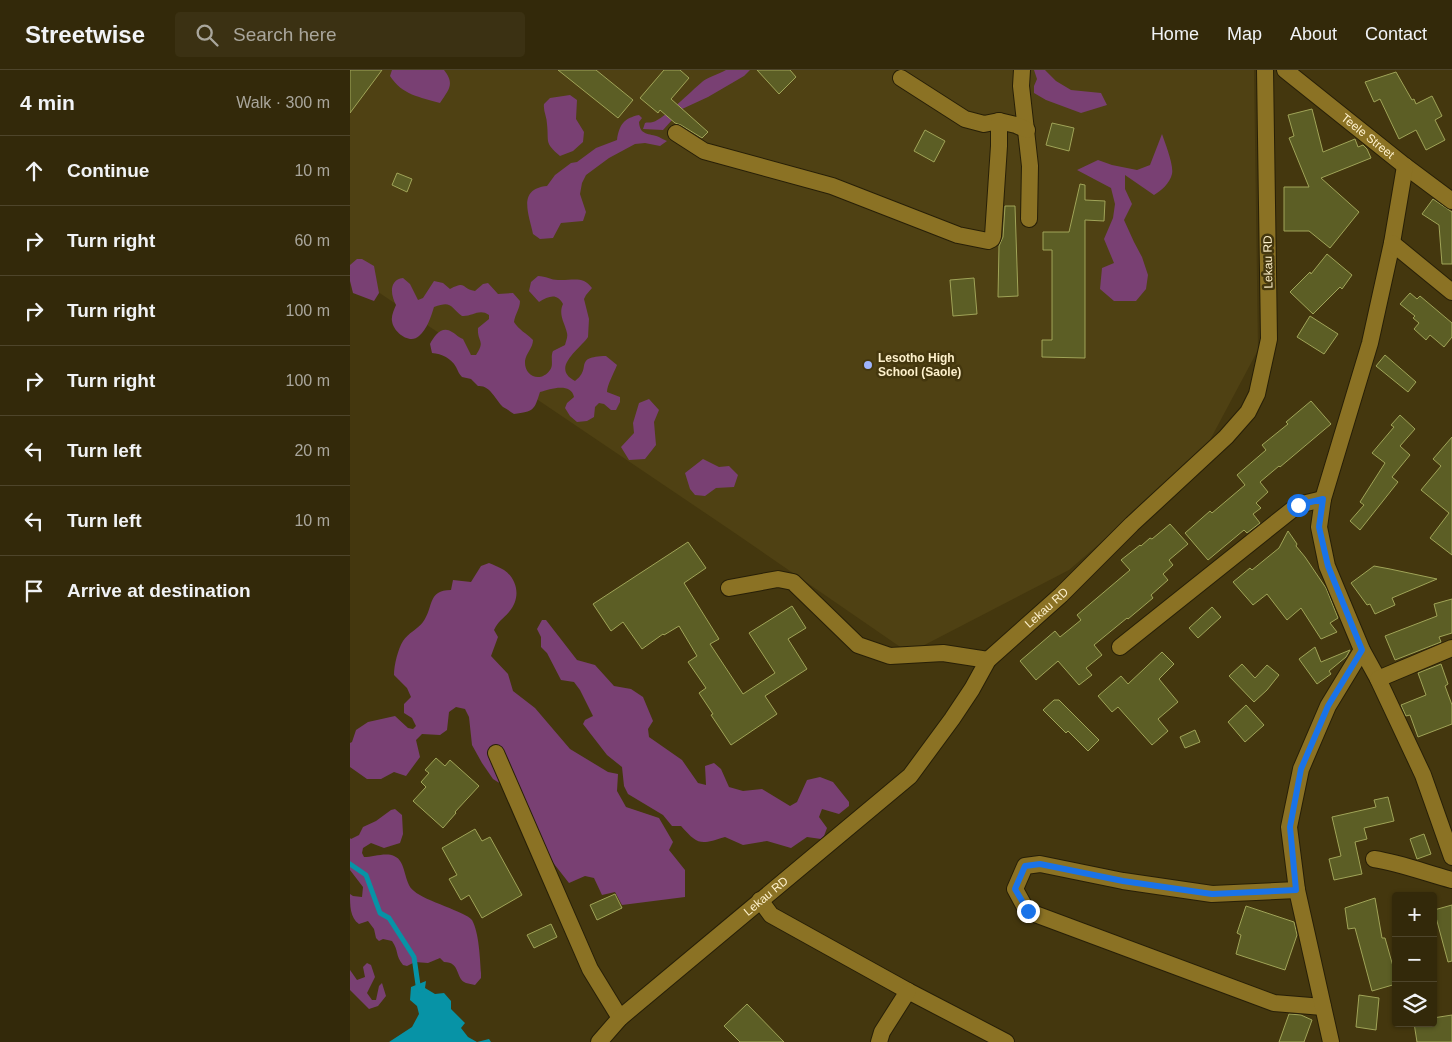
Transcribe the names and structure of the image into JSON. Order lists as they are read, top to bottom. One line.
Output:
{"streets":{"street":["Teele Street","Lekau RD"]},"places":["Lesotho High School (Saole)"],"page":{"header":"Streetwise","search":"Search here","nav":["Home","Map","About","Contact"],"heading":["4 min","Walk · 300 m"],"list":[["Continue","10 m"],["Turn right","60 m"],["Turn right","100 m"],["Turn right","100 m"],["Turn left","20 m"],["Turn left","10 m"],"Arrive at destination"],"map_buttons":["+","−"]}}
